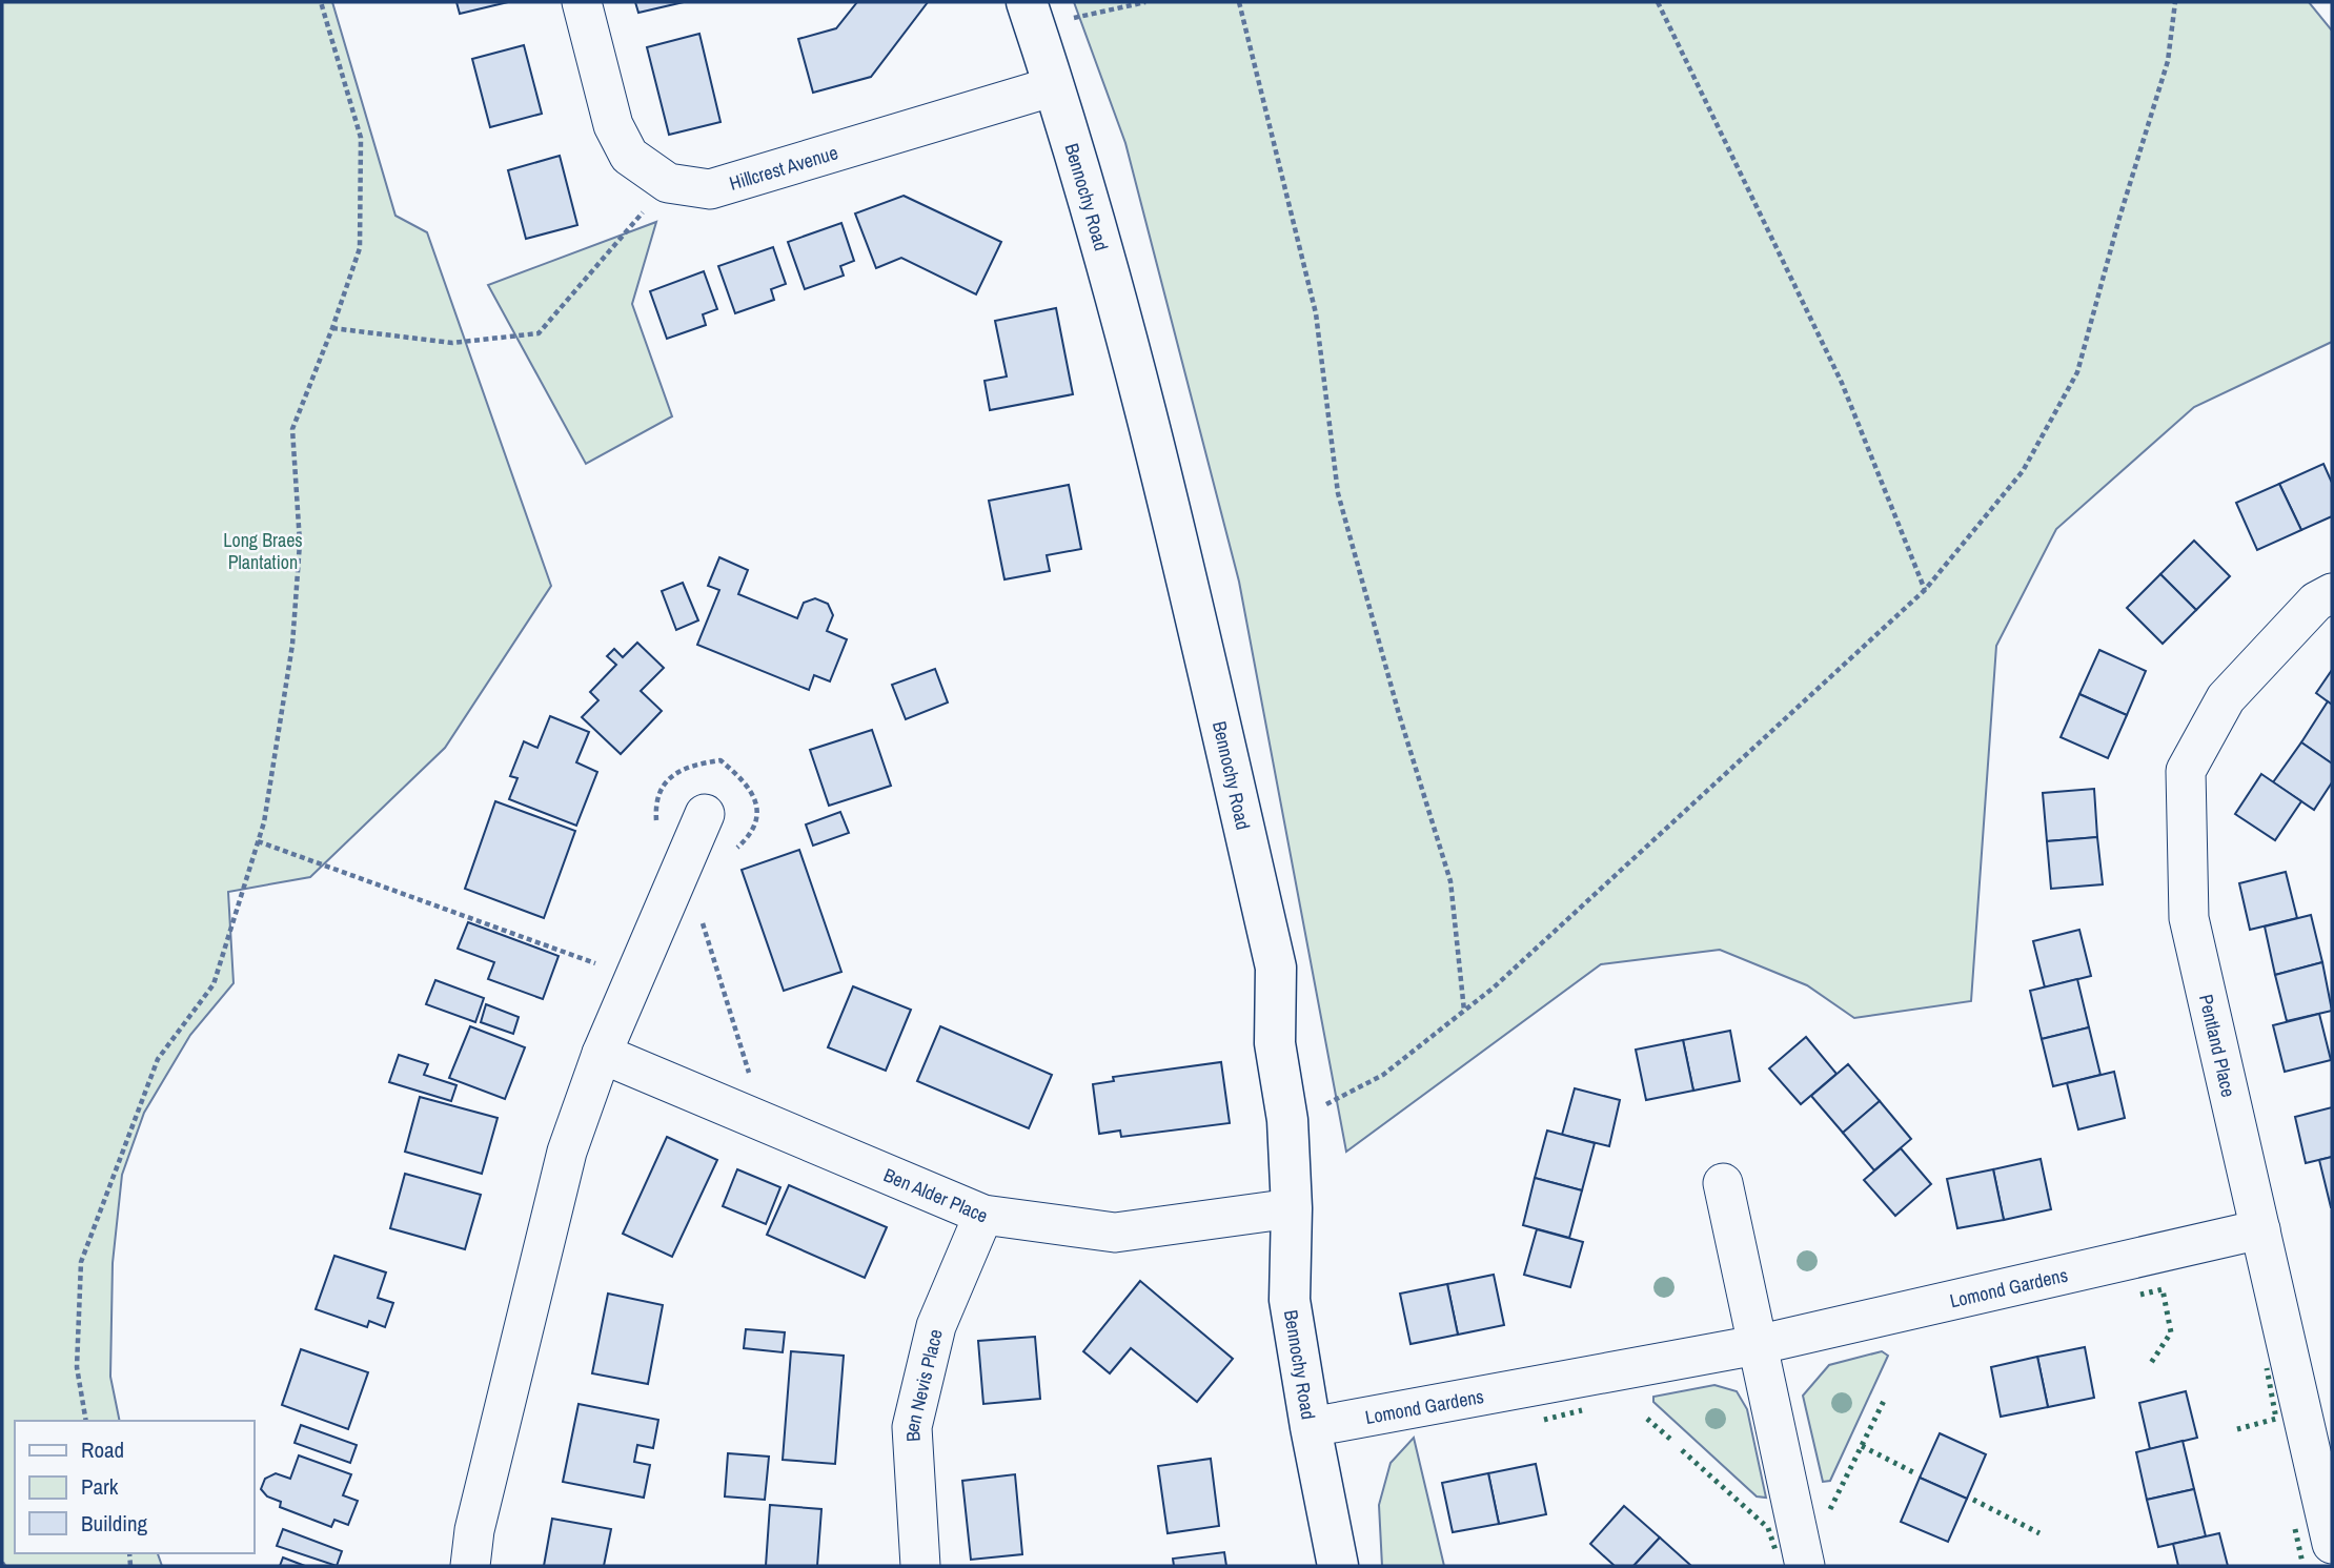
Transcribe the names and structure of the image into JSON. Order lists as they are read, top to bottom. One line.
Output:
{"streets":{"street":["Hillcrest Avenue","Bennochy Road","Pentland Place","Ben Alder Place","Lomond Gardens","Ben Nevis Place"]},"crossings":[["Hillcrest Avenue","Bennochy Road"],["Bennochy Road","Ben Alder Place"],["Bennochy Road","Lomond Gardens"],["Pentland Place","Lomond Gardens"],["Ben Alder Place","Ben Nevis Place"]],"parks":["Long Braes Plantation"],"legend":["Road","Park","Building"]}
